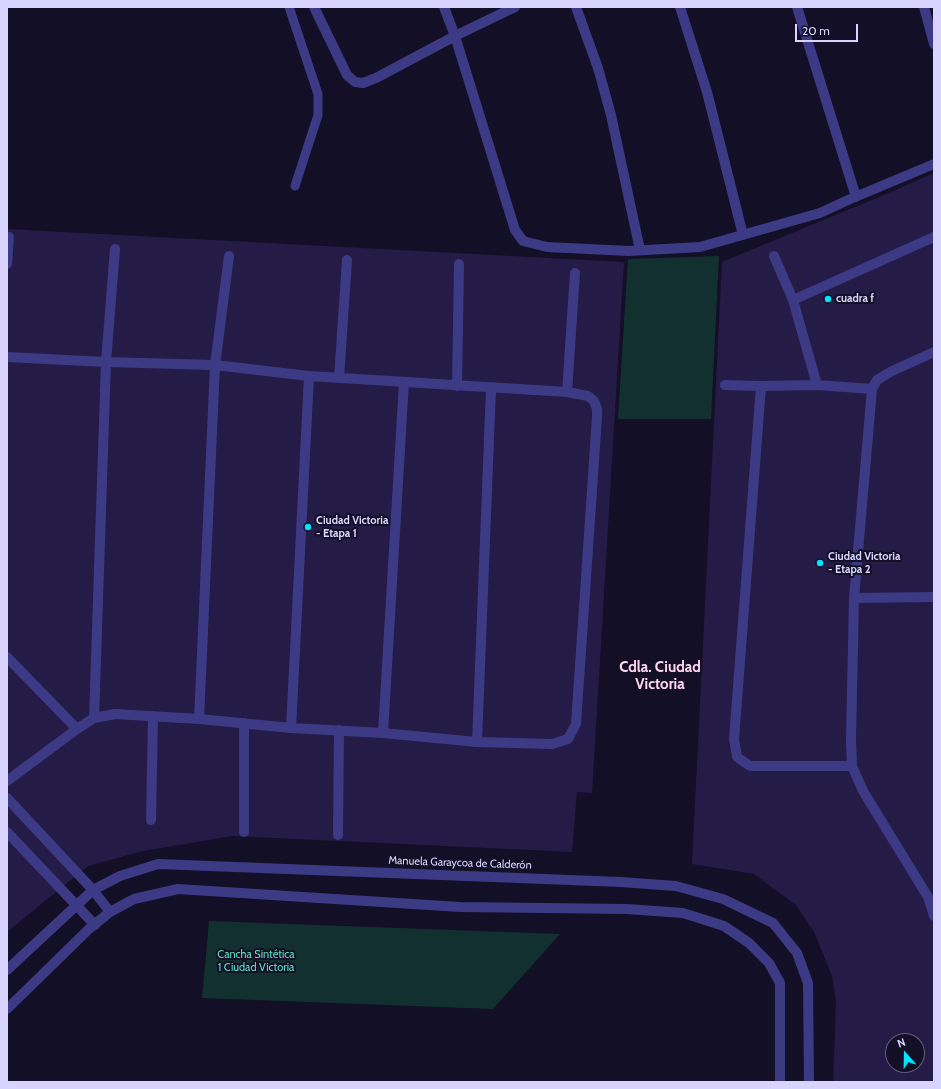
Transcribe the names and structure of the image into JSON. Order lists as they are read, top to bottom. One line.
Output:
{"streets":{"street":["Manuela Garaycoa de Calderón"]},"districts":["Cdla. Ciudad Victoria"],"parks":["Cancha Sintética 1 Ciudad Victoria"],"places":["cuadra f","Ciudad Victoria - Etapa 1","Ciudad Victoria - Etapa 2"],"scale_bar":"20 m","north":"top"}
